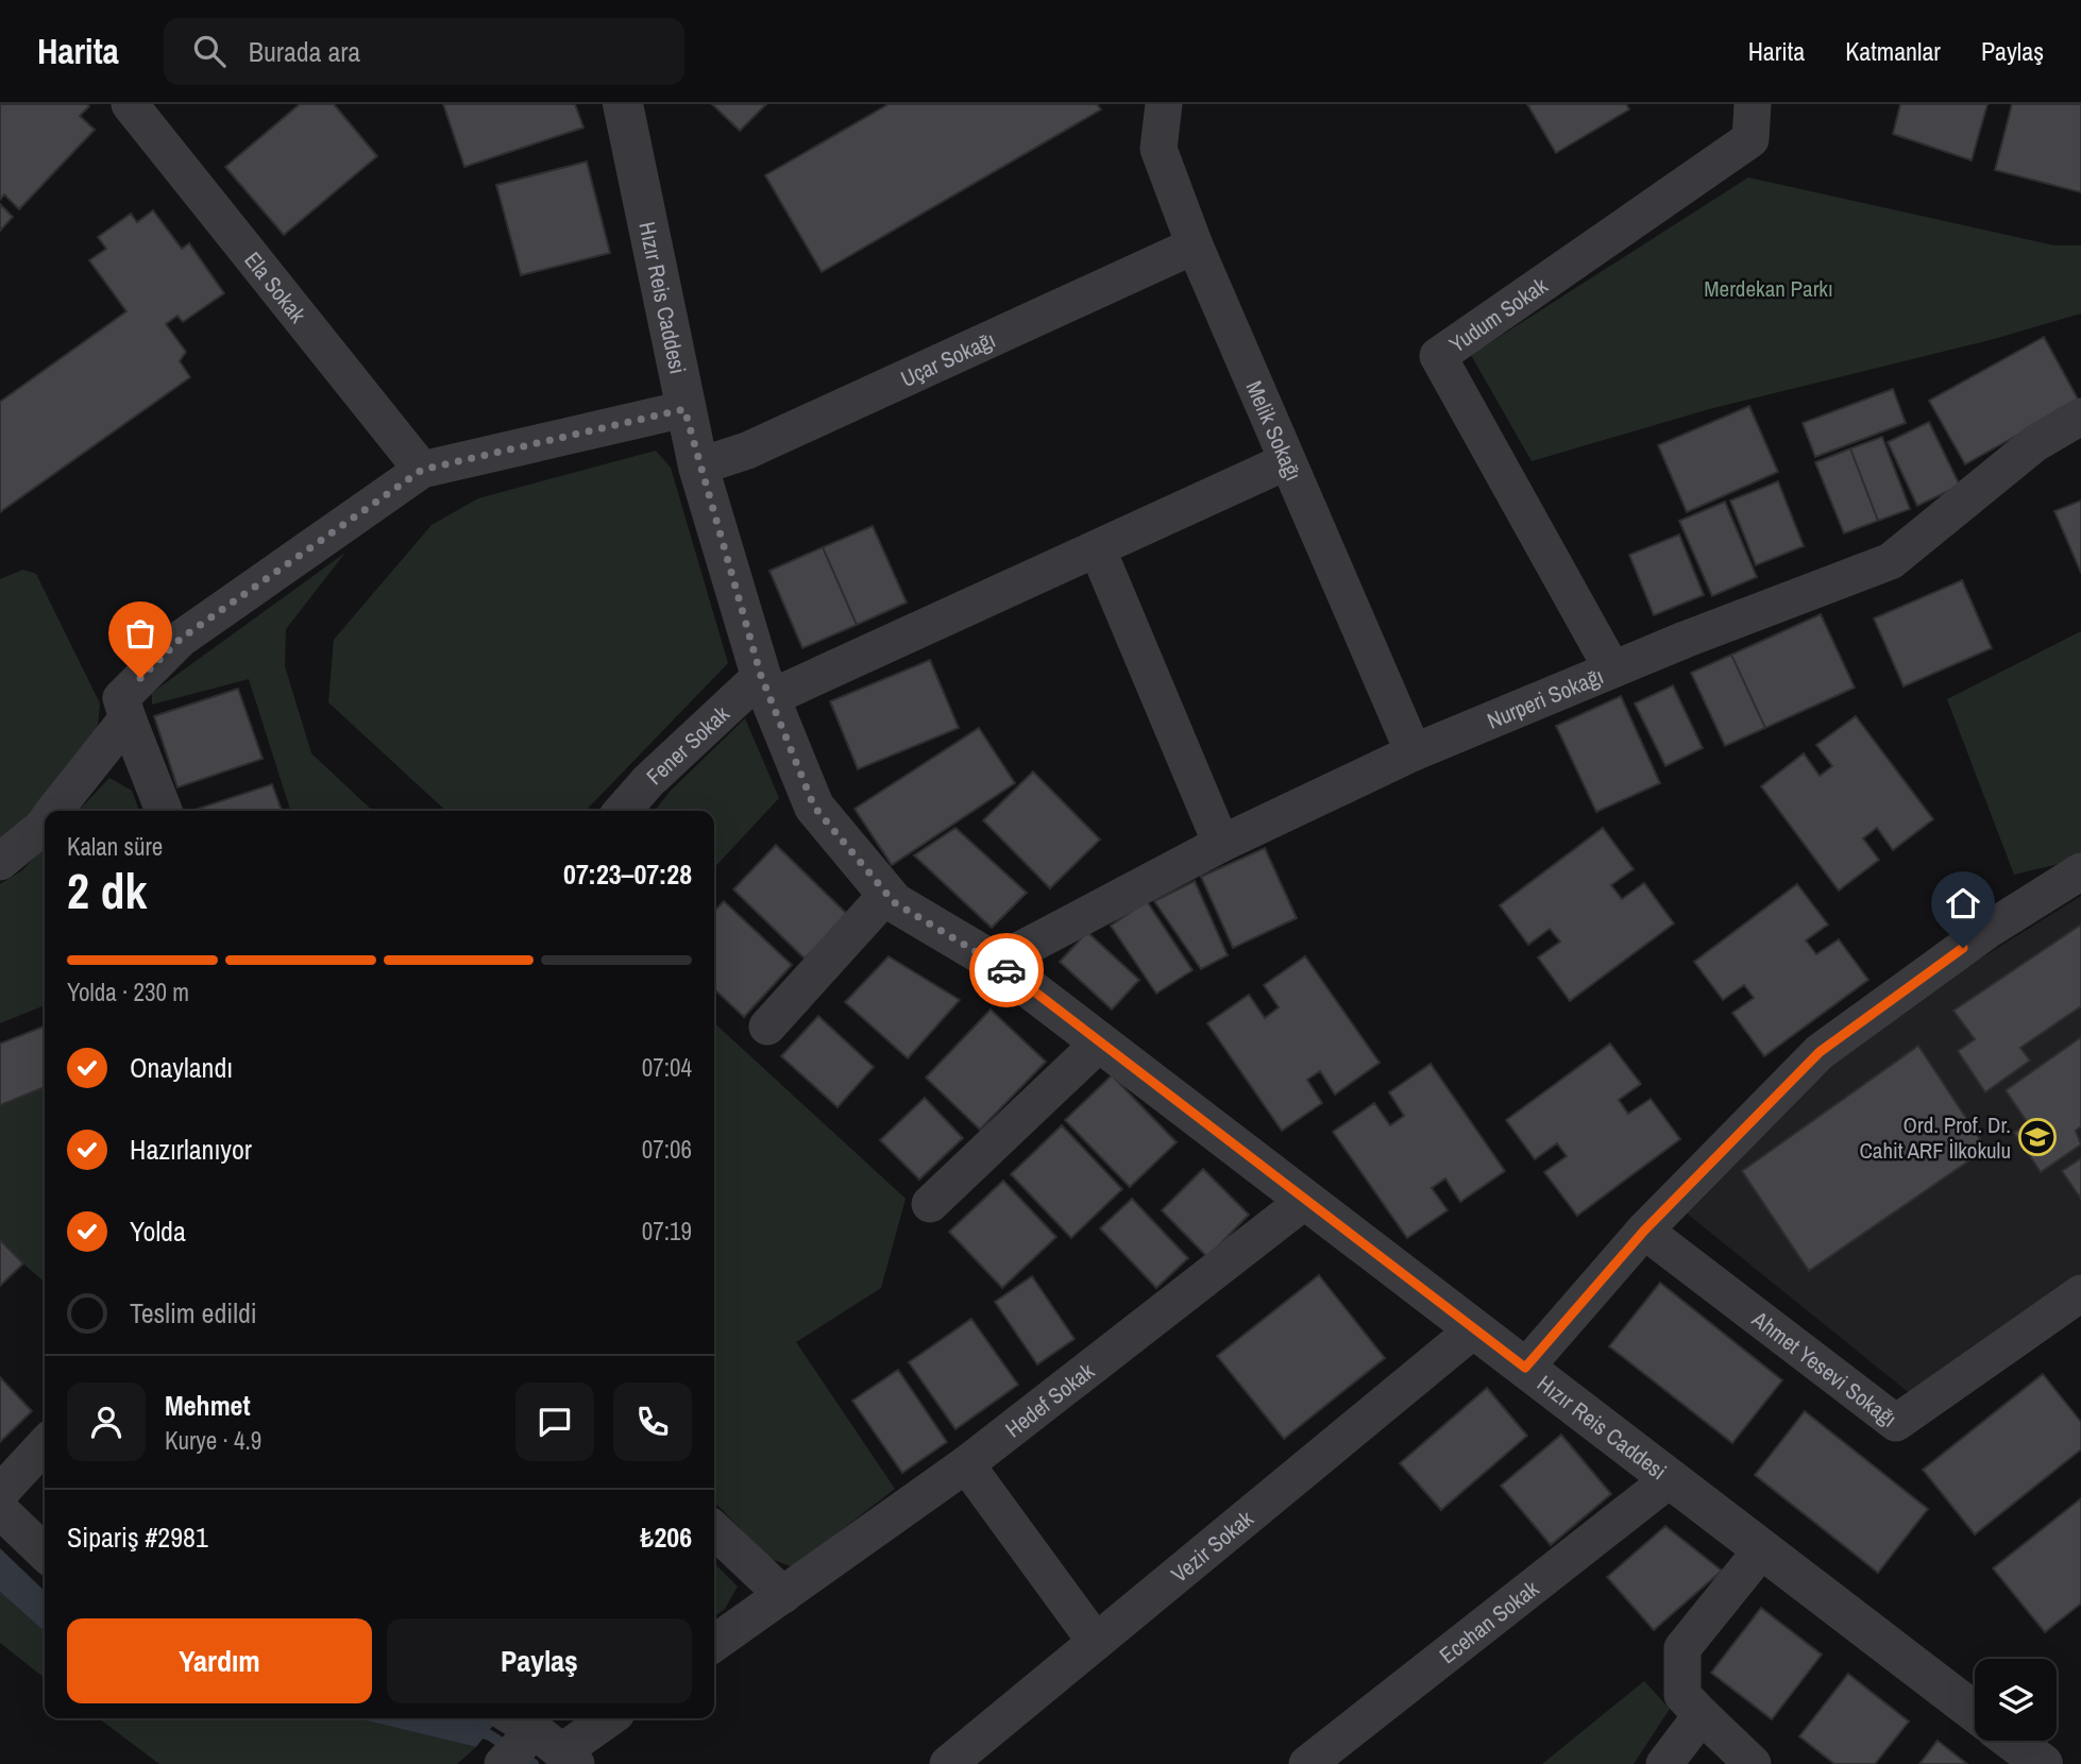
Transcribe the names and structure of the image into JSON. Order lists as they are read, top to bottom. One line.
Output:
{"streets":{"street":["Ela Sokak","Hızır Reis Caddesi","Yudum Sokak","Uçar Sokağı","Melik Sokağı","Nurperi Sokağı","Fener Sokak","Ahmet Yesevi Sokağı","Hedef Sokak","Vezir Sokak","Ecehan Sokak"]},"crossings":[["Hızır Reis Caddesi","Uçar Sokağı"],["Hızır Reis Caddesi","Nurperi Sokağı"],["Hızır Reis Caddesi","Fener Sokak"],["Hızır Reis Caddesi","Hedef Sokak"],["Hızır Reis Caddesi","Vezir Sokak"],["Hızır Reis Caddesi","Ecehan Sokak"],["Yudum Sokak","Nurperi Sokağı"],["Uçar Sokağı","Melik Sokağı"],["Melik Sokağı","Nurperi Sokağı"],["Melik Sokağı","Fener Sokak"]],"parks":["Merdekan Parkı"],"places":{"school or university":["Ord. Prof. Dr. Cahit ARF İlkokulu"]},"page":{"header":"Harita","search":"Burada ara","nav":["Harita","Katmanlar","Paylaş"],"heading":["2 dk","Kalan süre","07:23–07:28"],"panel":["Mehmet","Kurye · 4.9","Sipariş #2981","₺206"],"bar":"Yolda · 230 m","list":[["Onaylandı","07:04"],["Hazırlanıyor","07:06"],["Yolda","07:19"],"Teslim edildi"],"buttons":["Yardım","Paylaş"]}}
